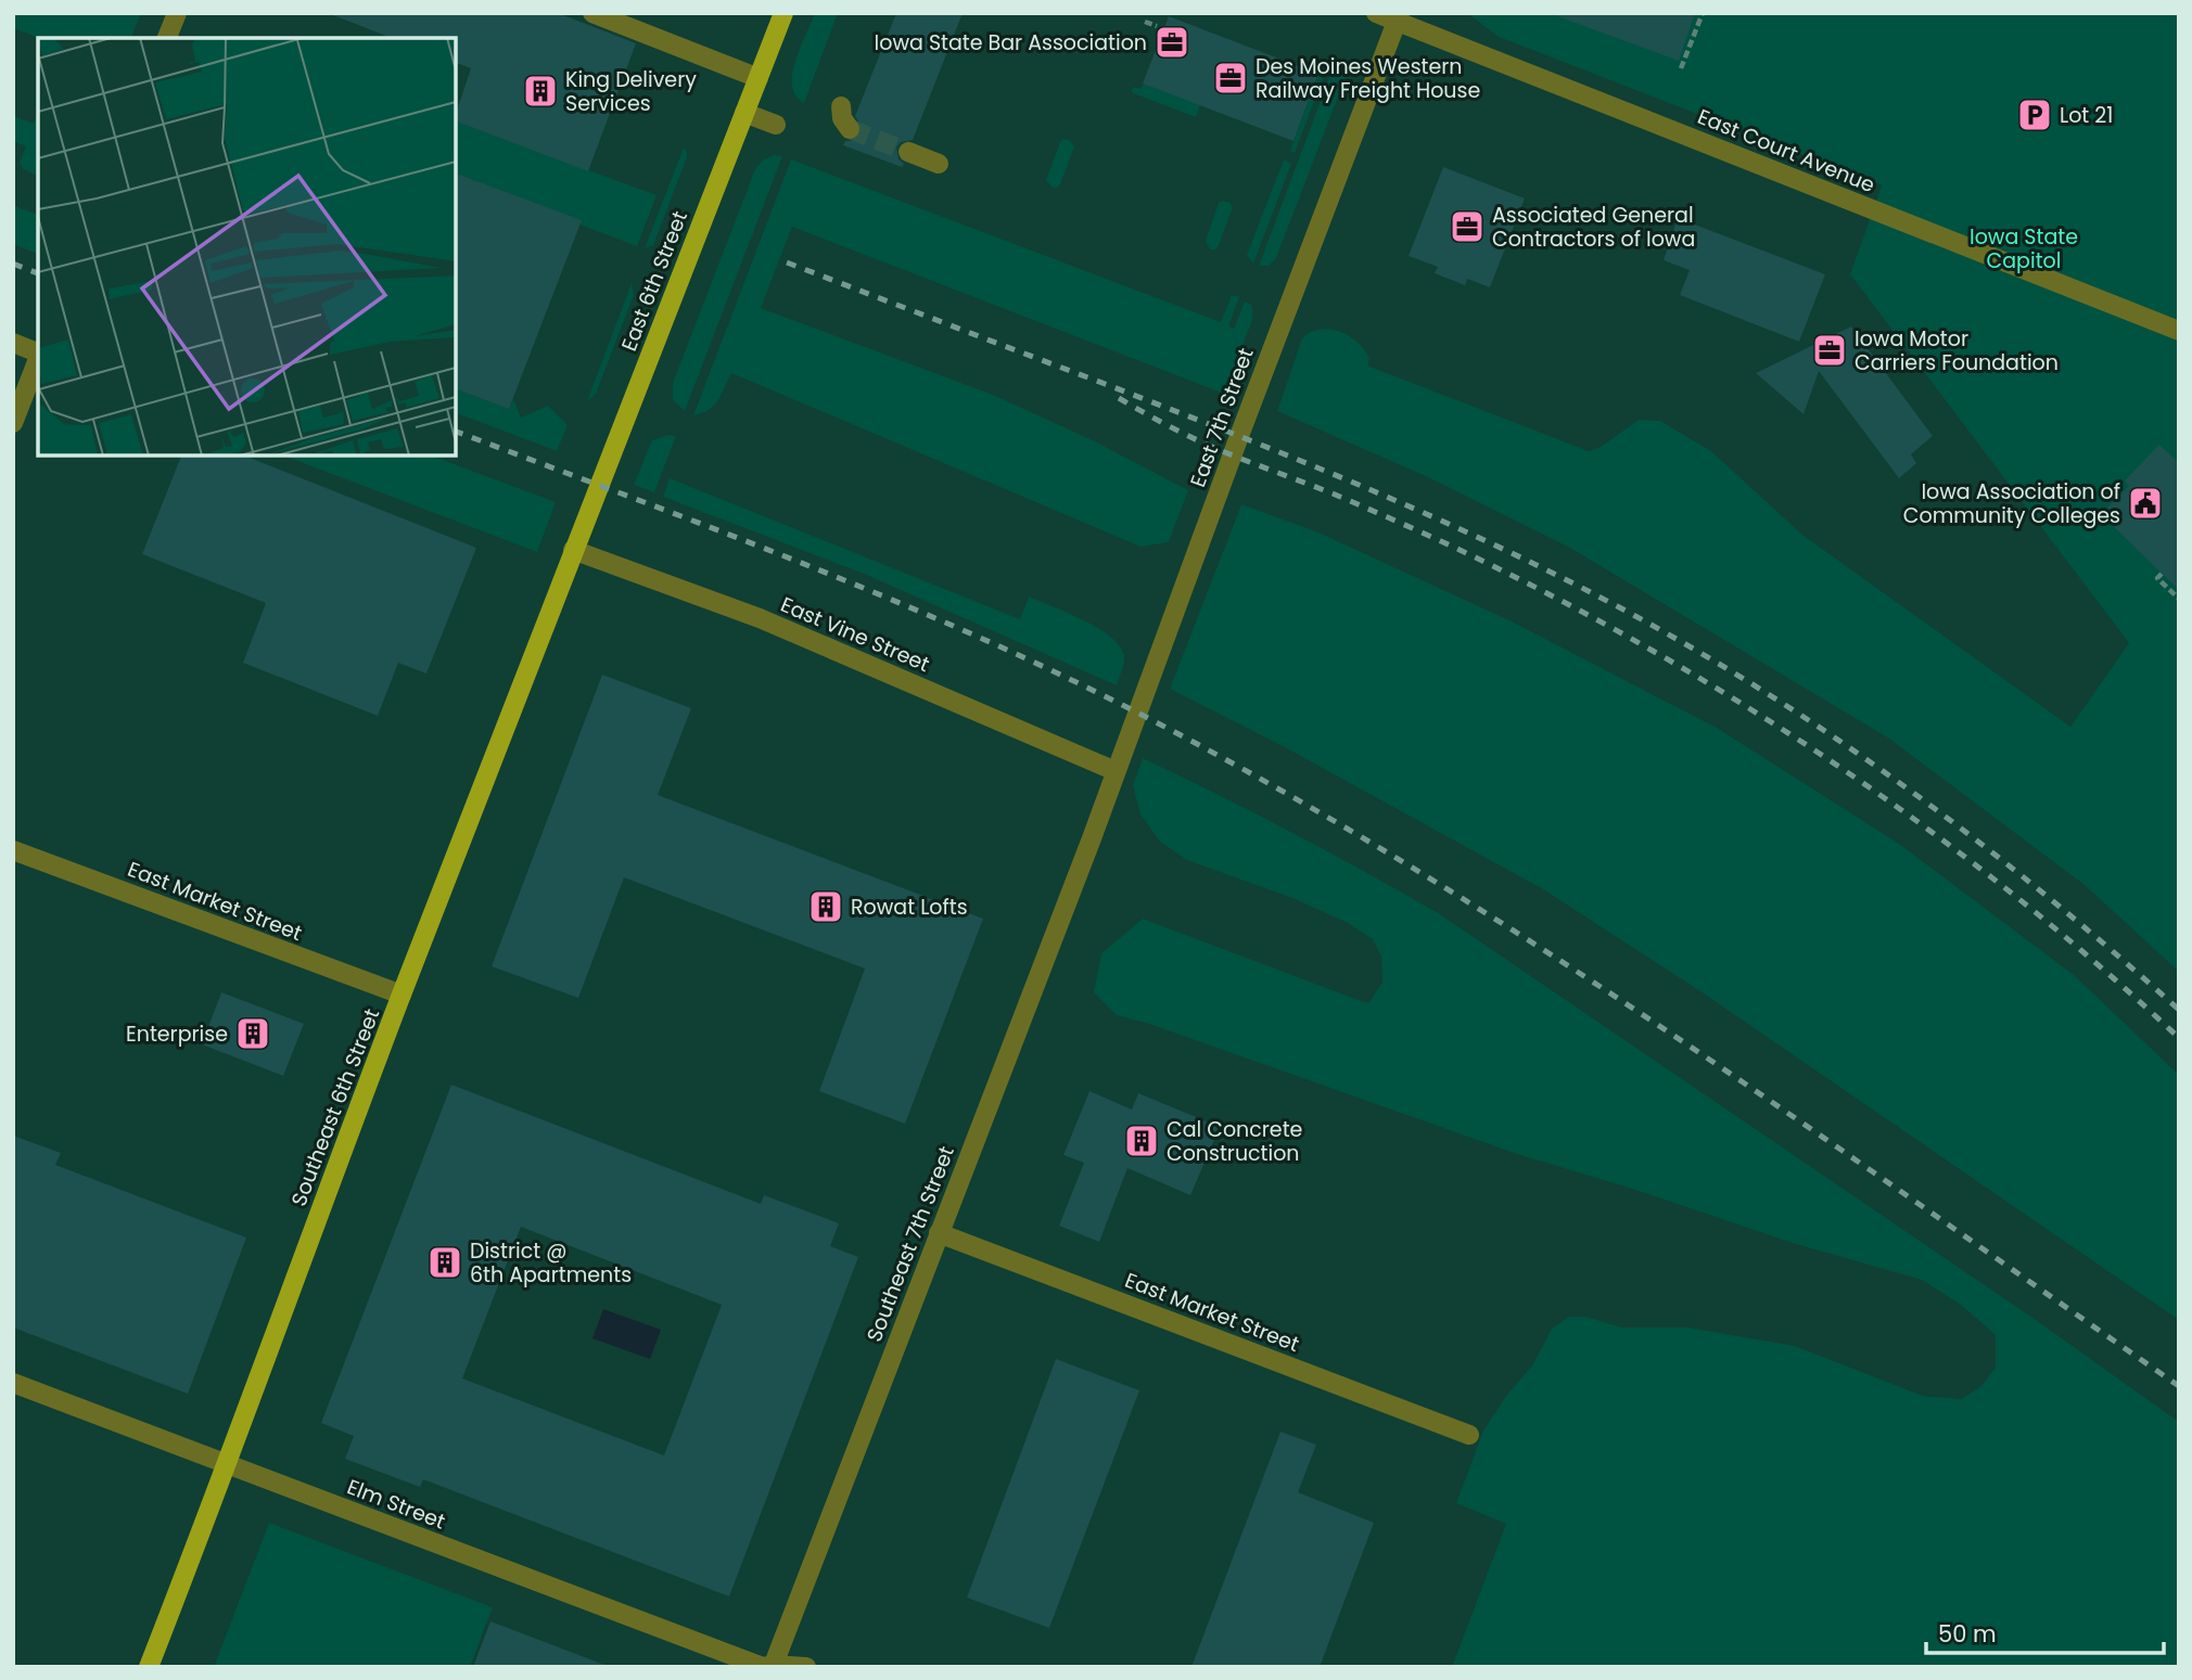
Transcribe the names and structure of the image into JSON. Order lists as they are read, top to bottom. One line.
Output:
{"streets":{"main road":["East 6th Street","Southeast 6th Street"],"street":["East Court Avenue","East 7th Street","East Vine Street","East Market Street","Southeast 7th Street","Elm Street"]},"crossings":[["East Court Avenue","East 7th Street"],["East 6th Street","East Vine Street"],["East 6th Street","Southeast 6th Street"],["East 7th Street","East Vine Street"],["East 7th Street","Southeast 7th Street"],["East Vine Street","Southeast 6th Street"],["East Market Street","Southeast 6th Street"],["East Market Street","Southeast 7th Street"],["Southeast 6th Street","Elm Street"],["Southeast 7th Street","Elm Street"]],"parks":["Iowa State Capitol"],"places":{"office":["Iowa State Bar Association","Des Moines Western Railway Freight House","Associated General Contractors of Iowa","Iowa Motor Carriers Foundation"],"building":["King Delivery Services","Rowat Lofts","Enterprise","Cal Concrete Construction","District @ 6th Apartments"],"parking":["Lot 21"],"public building":["Iowa Association of Community Colleges"]},"scale_bar":"50 m"}
